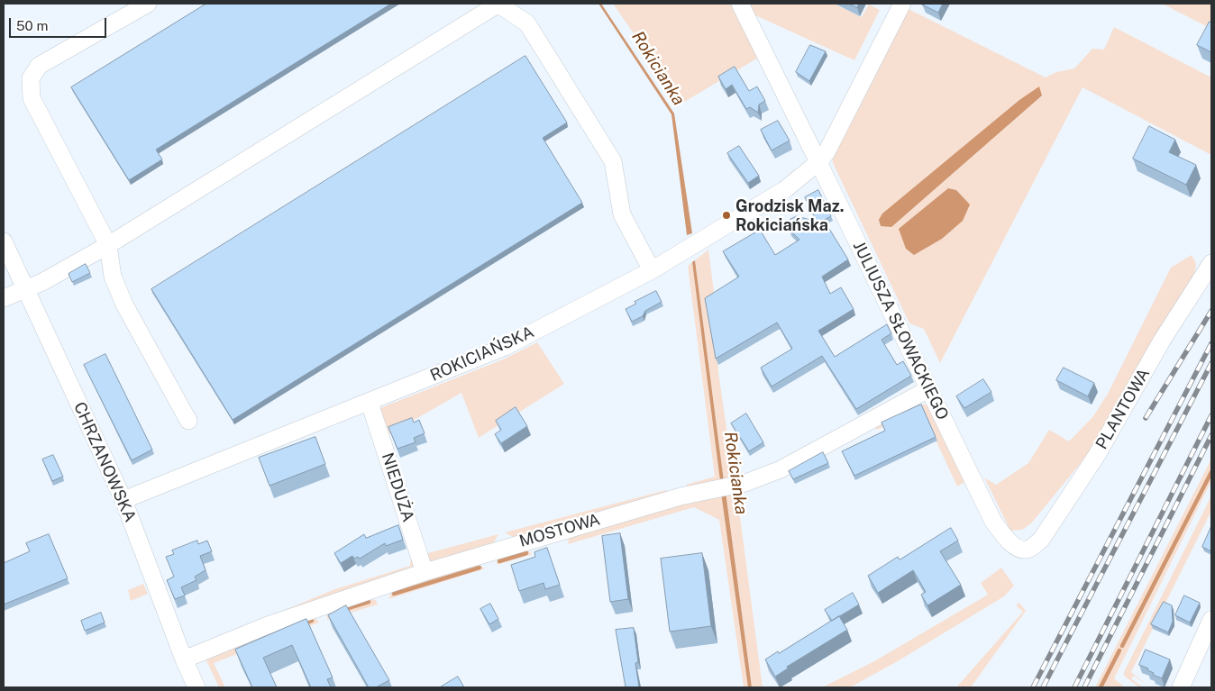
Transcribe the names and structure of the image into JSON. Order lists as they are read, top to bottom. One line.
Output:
{"streets":{"street":["JULIUSZA SŁOWACKIEGO","ROKICIAŃSKA","PLANTOWA","CHRZANOWSKA","NIEDUŻA","MOSTOWA"]},"crossings":[["JULIUSZA SŁOWACKIEGO","ROKICIAŃSKA"],["JULIUSZA SŁOWACKIEGO","PLANTOWA"],["JULIUSZA SŁOWACKIEGO","MOSTOWA"],["ROKICIAŃSKA","CHRZANOWSKA"],["ROKICIAŃSKA","NIEDUŻA"],["CHRZANOWSKA","MOSTOWA"],["NIEDUŻA","MOSTOWA"]],"water":["Rokicianka"],"places":["Grodzisk Maz. Rokiciańska"],"scale_bar":"50 m"}
